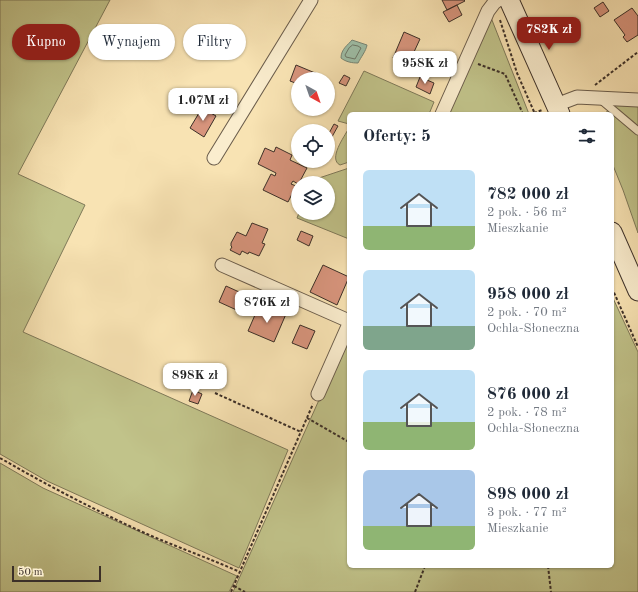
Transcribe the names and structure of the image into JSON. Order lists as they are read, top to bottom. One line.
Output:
{"scale_bar":"50 m","north":"bottom right","page":{"price":["782K zł","958K zł","1.07M zł","876K zł","898K zł"],"chip":["Kupno","Wynajem","Filtry"],"heading":"Oferty: 5","list":[{"name":"782 000 zł","note":"2 pok. · 56 m² · Mieszkanie"},{"name":"958 000 zł","note":"2 pok. · 70 m² · Ochla-Słoneczna"},{"name":"876 000 zł","note":"2 pok. · 78 m² · Ochla-Słoneczna"},{"name":"898 000 zł","note":"3 pok. · 77 m² · Mieszkanie"}],"scale":"50 m"}}
